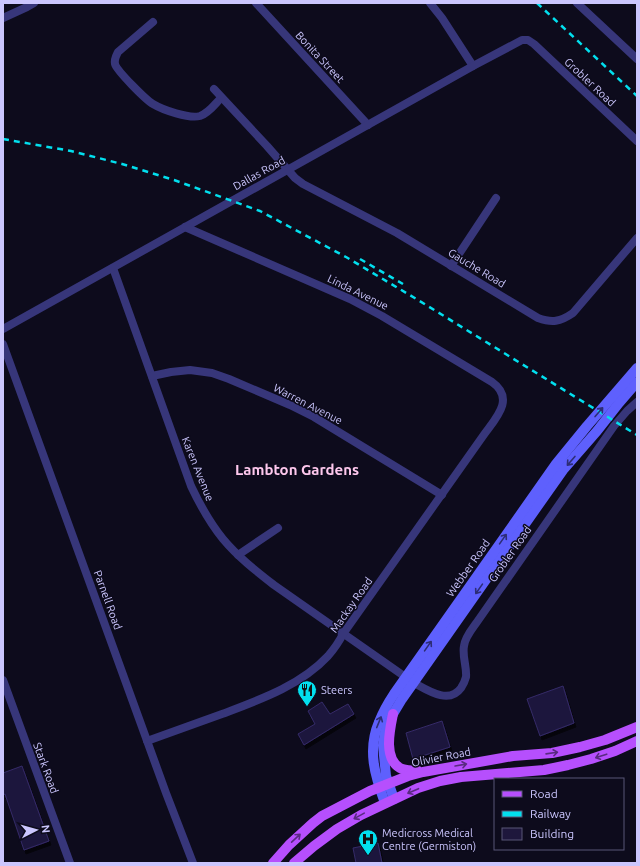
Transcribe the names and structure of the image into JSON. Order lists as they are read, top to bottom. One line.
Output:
{"streets":{"main road":["Webber Road","Olivier Road"],"street":["Bonita Street","Grobler Road","Dallas Road","Gauche Road","Linda Avenue","Warren Avenue","Karen Avenue","Parnell Road","Mackay Road","Stark Road"]},"crossings":[["Bonita Street","Dallas Road"],["Grobler Road","Dallas Road"],["Grobler Road","Karen Avenue"],["Grobler Road","Webber Road"],["Dallas Road","Gauche Road"],["Dallas Road","Linda Avenue"],["Dallas Road","Karen Avenue"],["Linda Avenue","Mackay Road"],["Warren Avenue","Karen Avenue"],["Warren Avenue","Mackay Road"],["Karen Avenue","Webber Road"],["Karen Avenue","Mackay Road"],["Webber Road","Olivier Road"],["Parnell Road","Mackay Road"]],"districts":["Lambton Gardens"],"places":{"restaurant":["Steers"],"hospital":["Medicross Medical Centre (Germiston)"]},"legend":["Road","Railway","Building"],"north":"right"}
